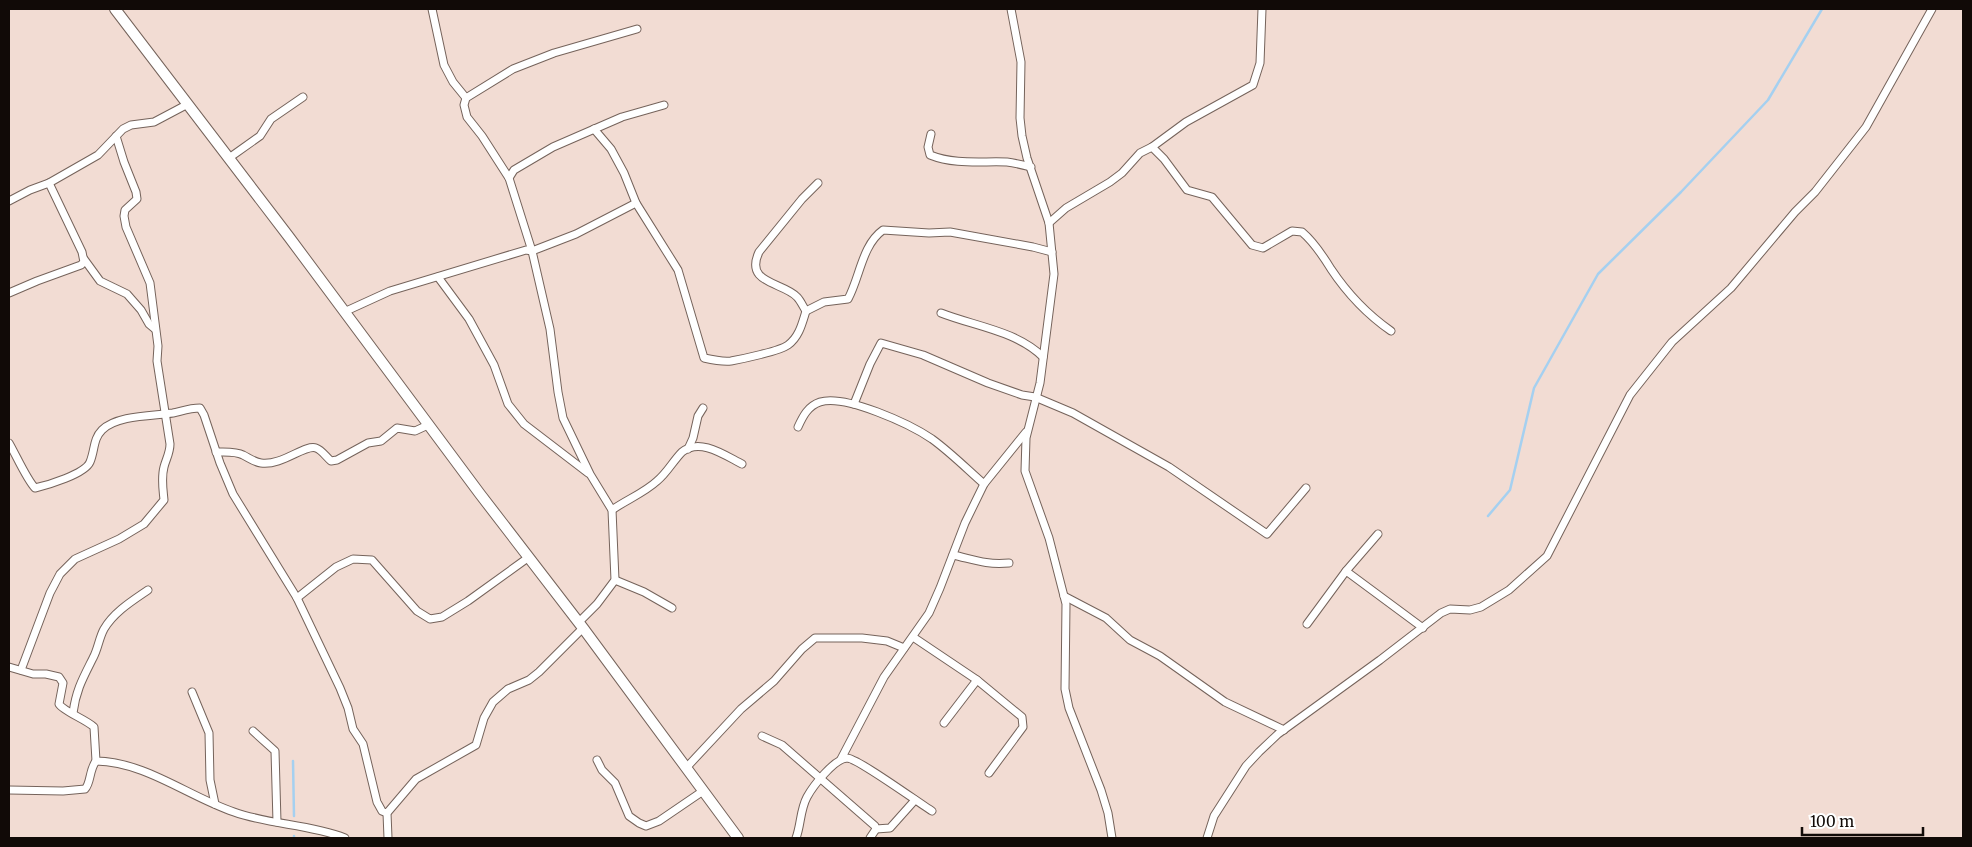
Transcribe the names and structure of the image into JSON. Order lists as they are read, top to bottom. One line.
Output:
{"scale_bar":"100 m"}
